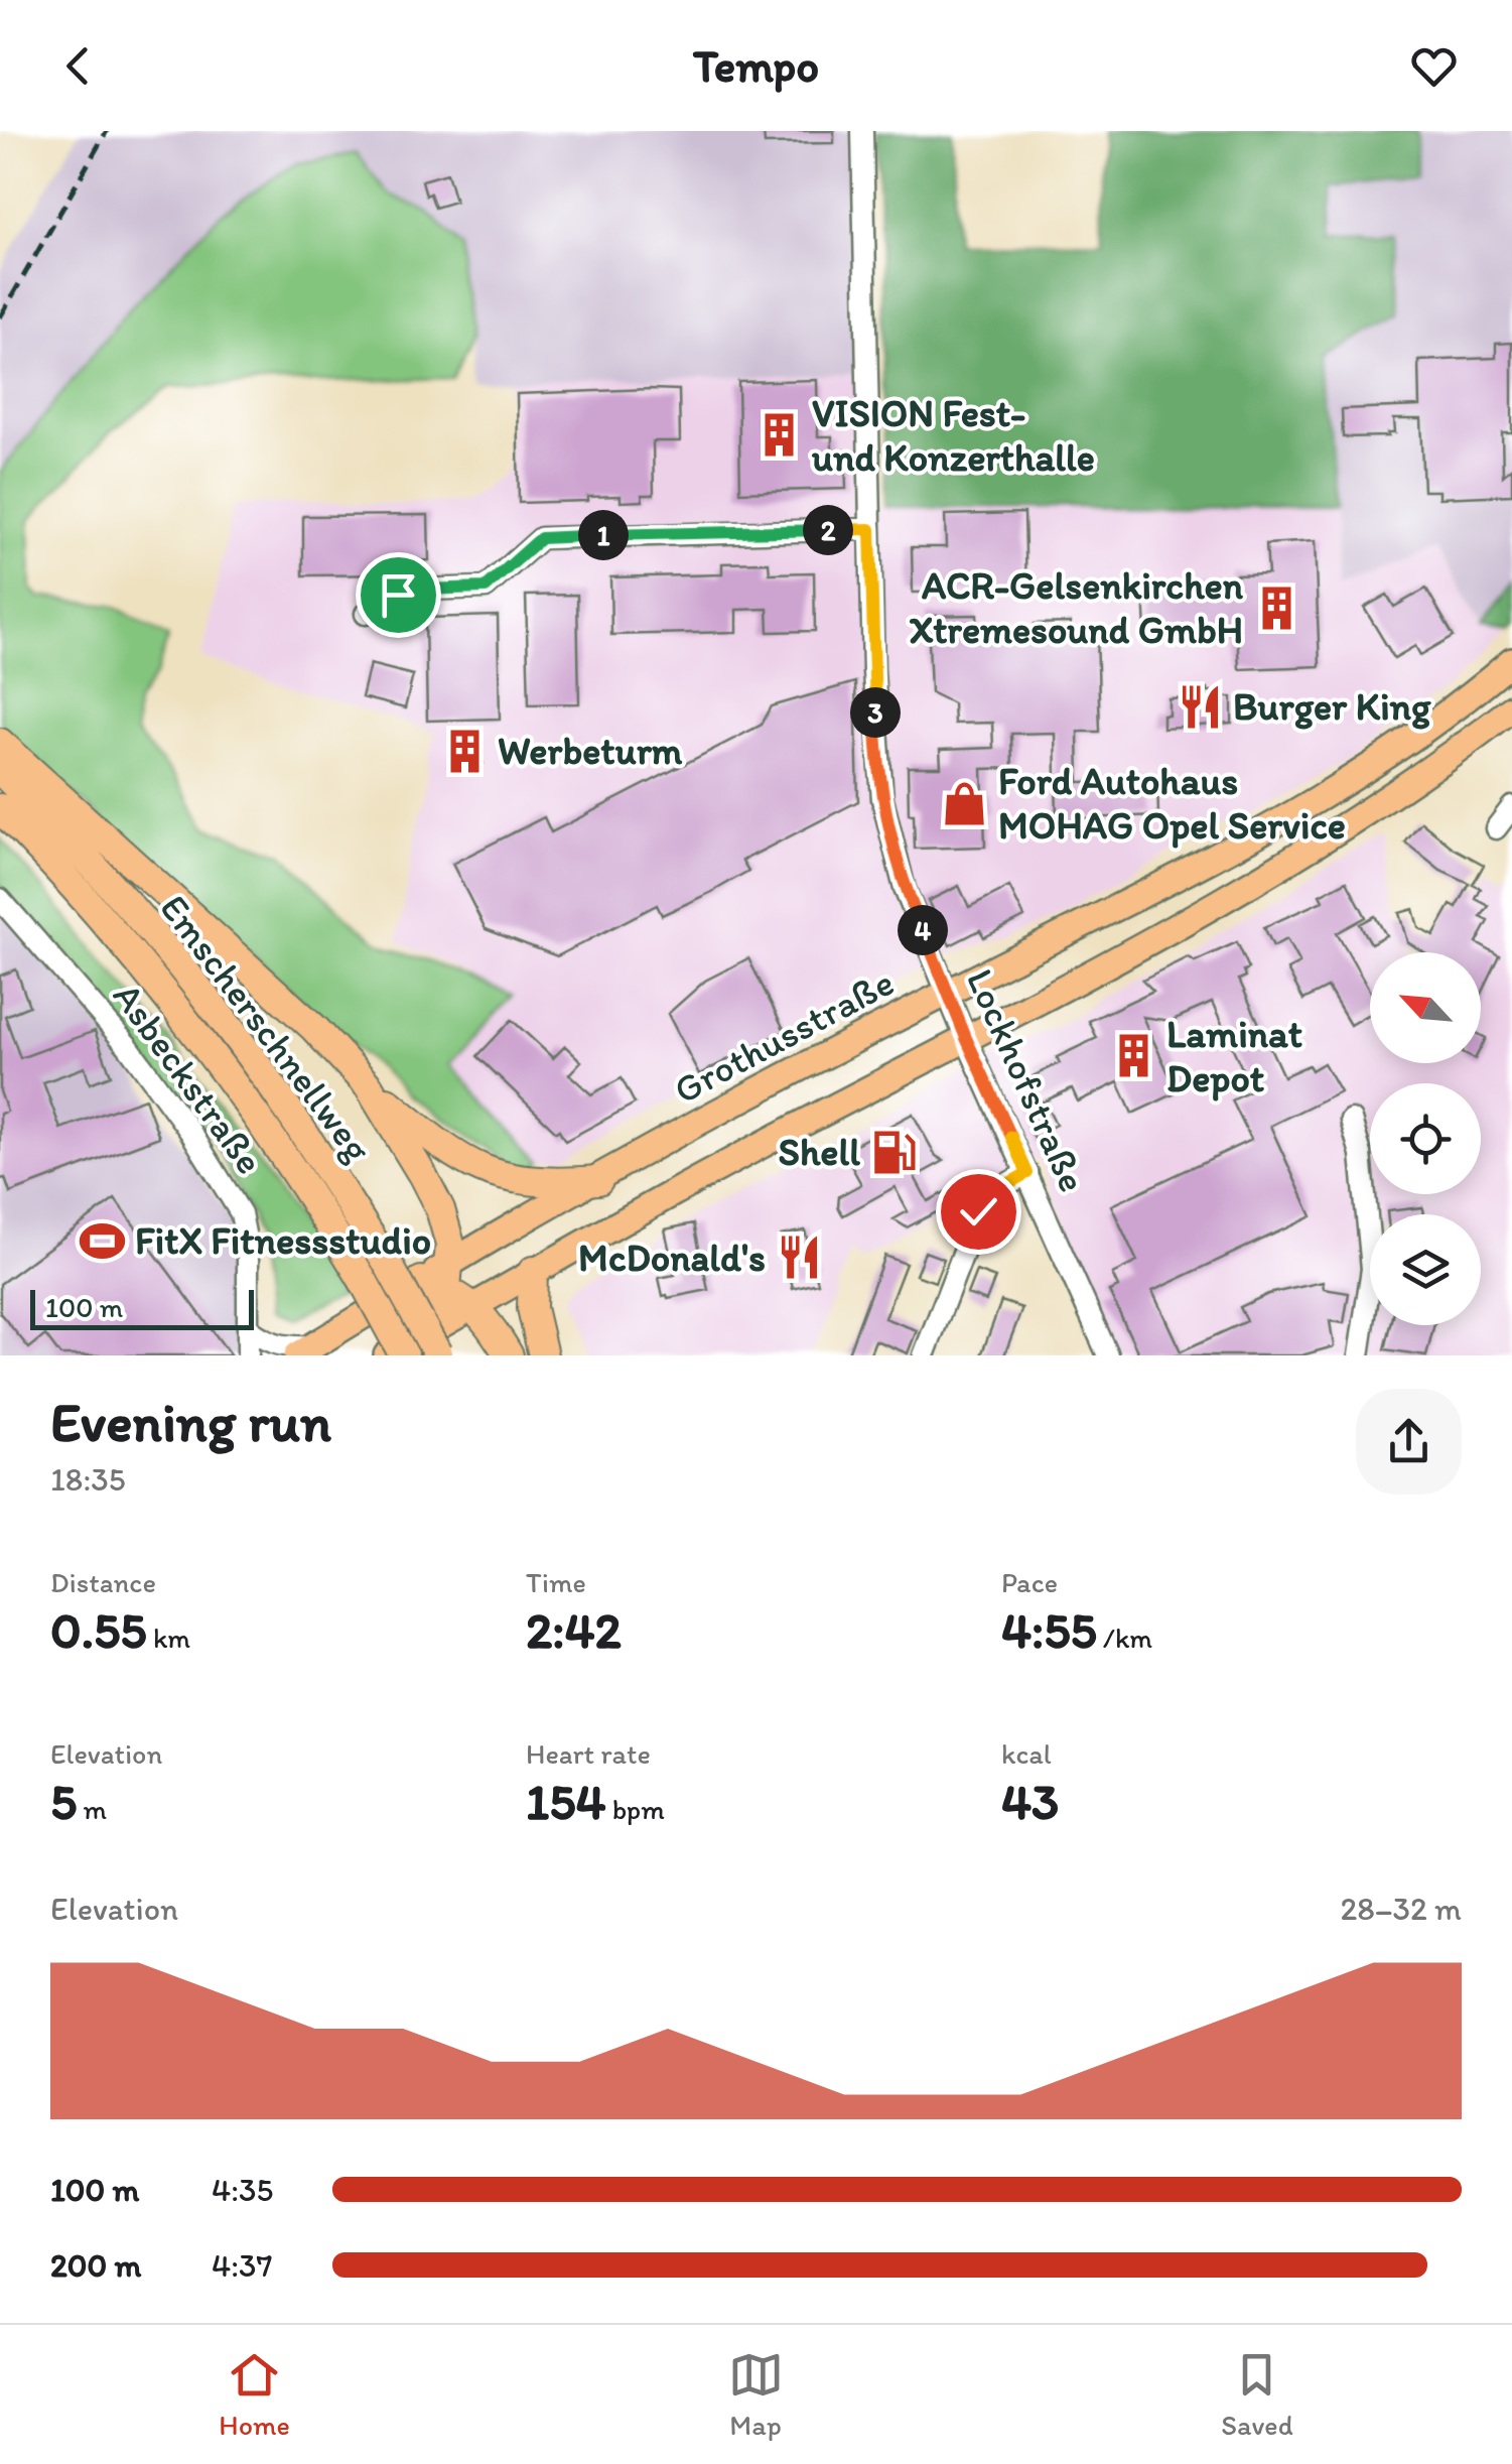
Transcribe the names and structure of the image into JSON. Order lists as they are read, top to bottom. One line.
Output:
{"streets":{"highway":["Emscherschnellweg"],"main road":["Grothusstraße"],"street":["Asbeckstraße","Lockhofstraße"]},"crossings":[["Grothusstraße","Lockhofstraße"]],"places":{"building":["VISION Fest- und Konzerthalle","ACR-Gelsenkirchen Xtremesound GmbH","Werbeturm","Laminat Depot"],"restaurant":["Burger King","McDonald's"],"shop":["Ford Autohaus MOHAG Opel Service"],"fuel station":["Shell"],"sports":["FitX Fitnessstudio"]},"scale_bar":"100 m","north":"top left","page":{"header":"Tempo","pins":["2","1","3","4"],"scale":"100 m","heading":["Evening run","18:35"],"stats":[["Distance","0.55 km"],["Time","2:42"],["Pace","4:55 /km"],["Elevation","5 m"],["Heart rate","154 bpm"],["kcal","43"]],"chart":["Elevation","28–32 m"],"list":[{"name":"100 m","note":"4:35"},{"name":"200 m","note":"4:37"}],"tabs":["Home","Map","Saved"]}}
